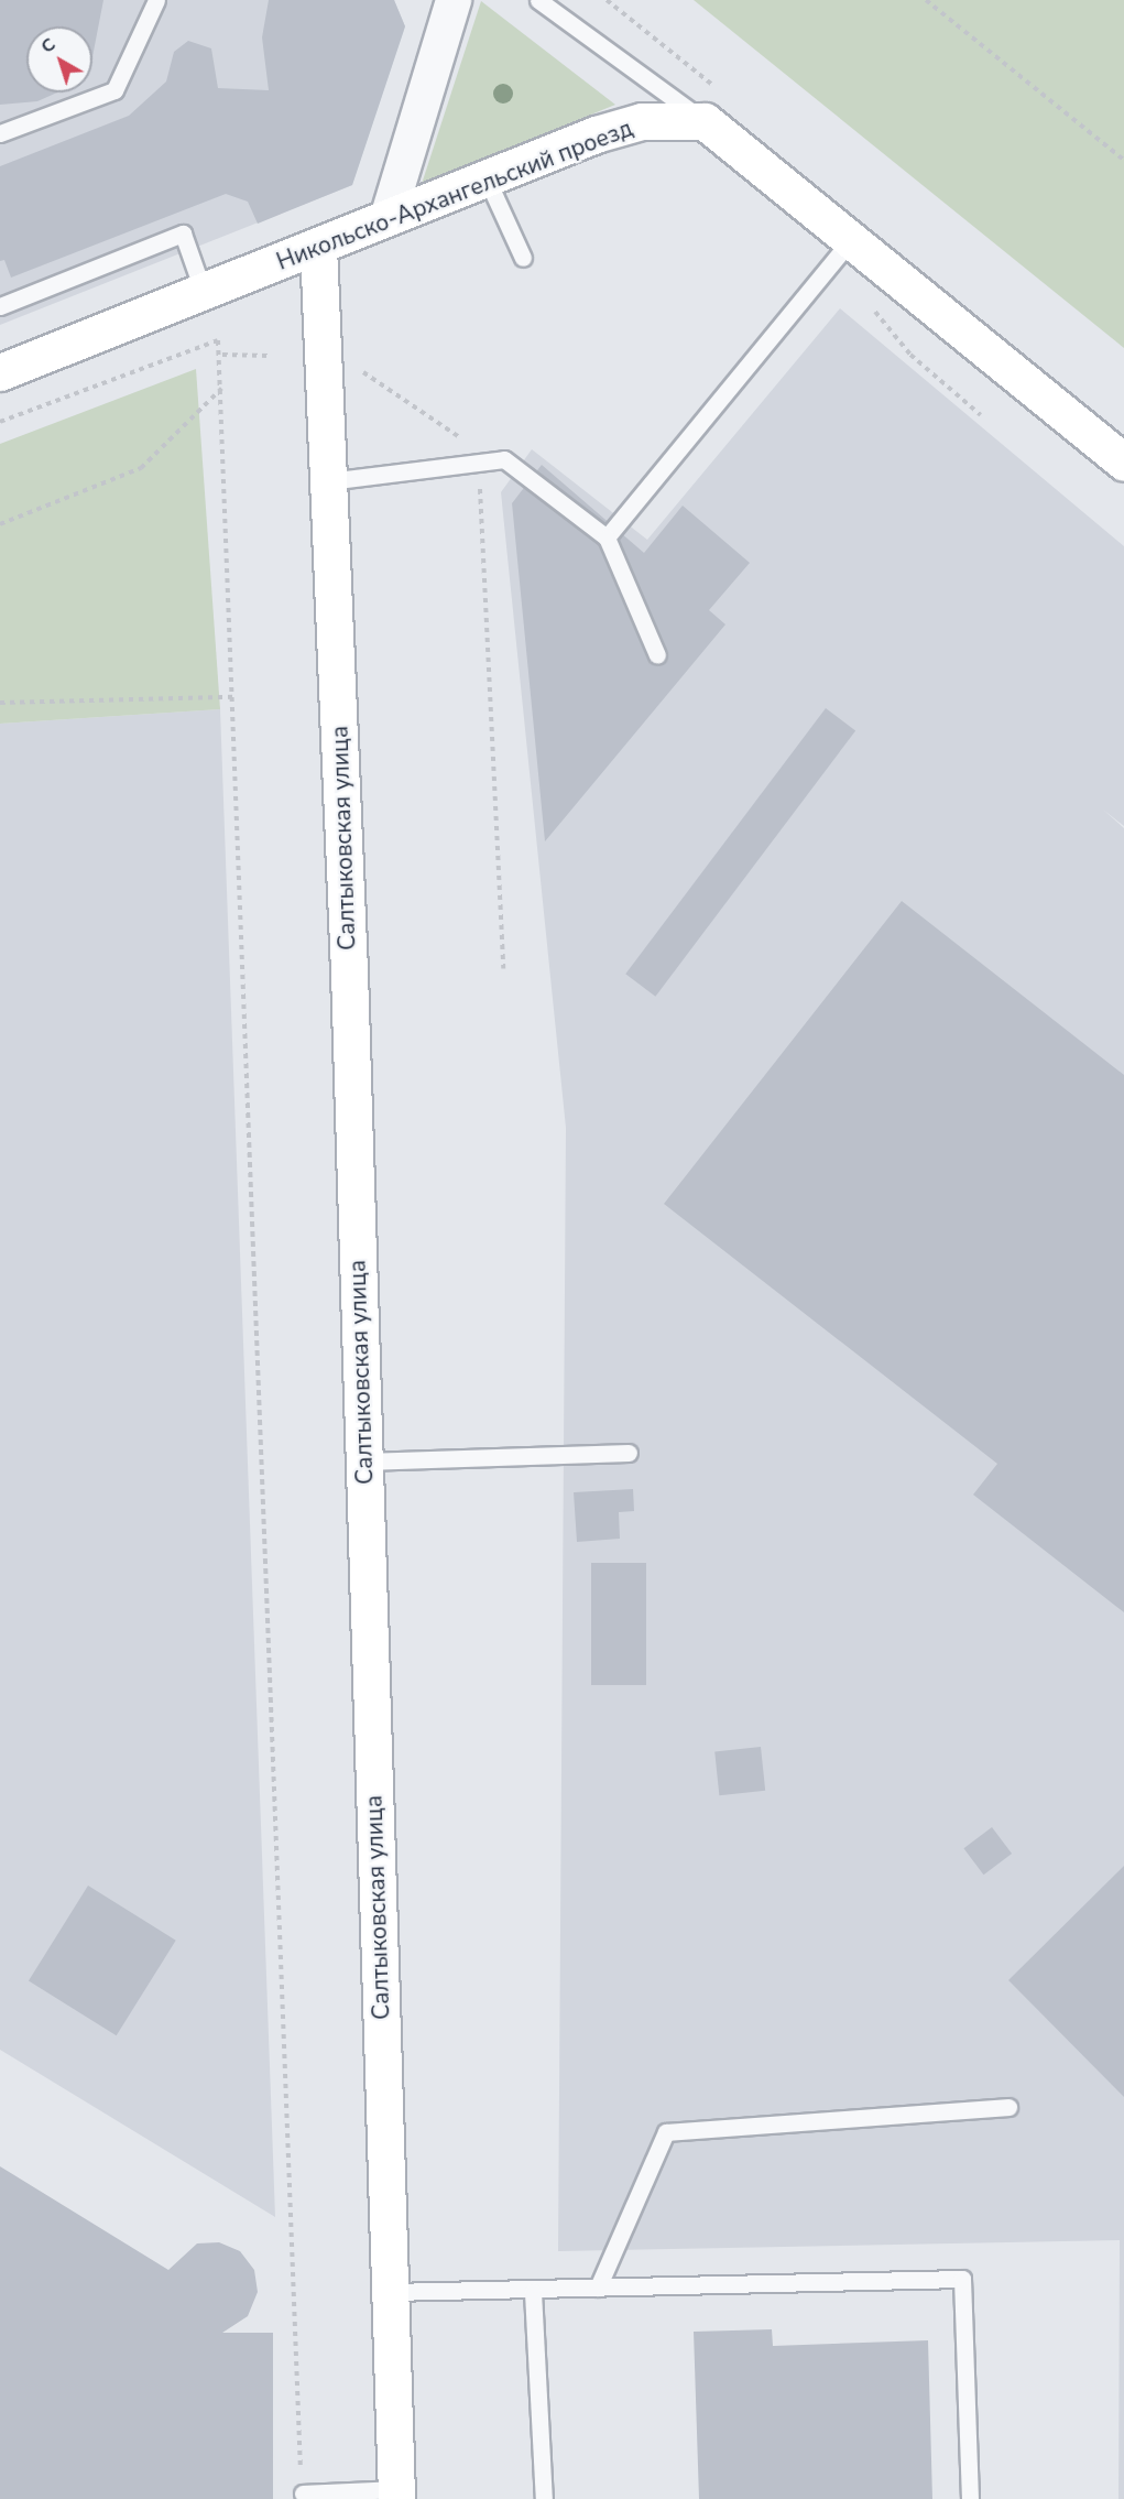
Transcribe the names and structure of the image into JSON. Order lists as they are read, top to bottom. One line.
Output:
{"streets":{"street":["Никольско-Архангельский проезд","Салтыковская улица"]},"crossings":[["Никольско-Архангельский проезд","Салтыковская улица"]],"north":"top left"}
